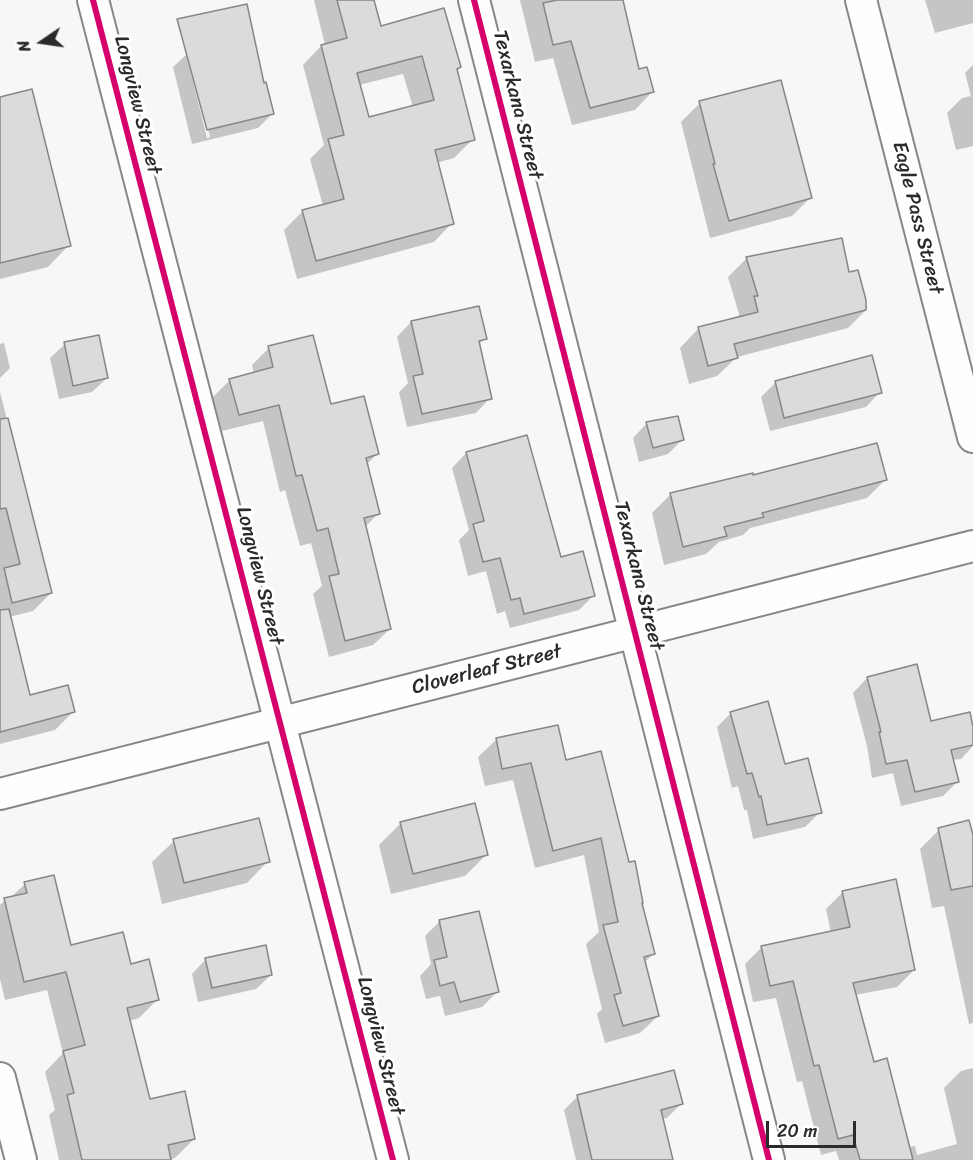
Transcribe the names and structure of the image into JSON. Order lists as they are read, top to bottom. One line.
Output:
{"streets":{"street":["Longview Street","Texarkana Street","Eagle Pass Street","Cloverleaf Street"]},"crossings":[["Longview Street","Cloverleaf Street"],["Texarkana Street","Cloverleaf Street"]],"scale_bar":"20 m","north":"left"}
